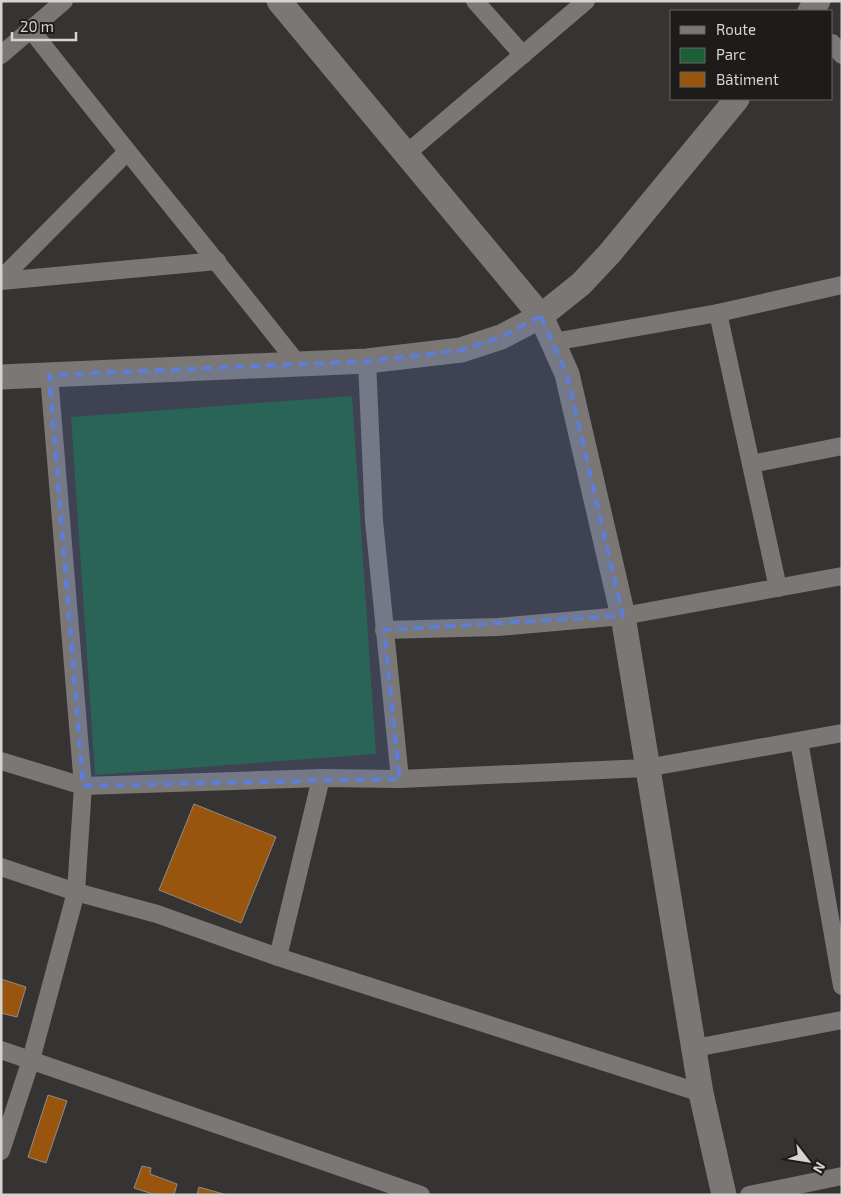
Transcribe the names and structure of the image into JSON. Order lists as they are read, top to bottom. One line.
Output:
{"legend":["Route","Parc","Bâtiment"],"scale_bar":"20 m","north":"bottom right"}
